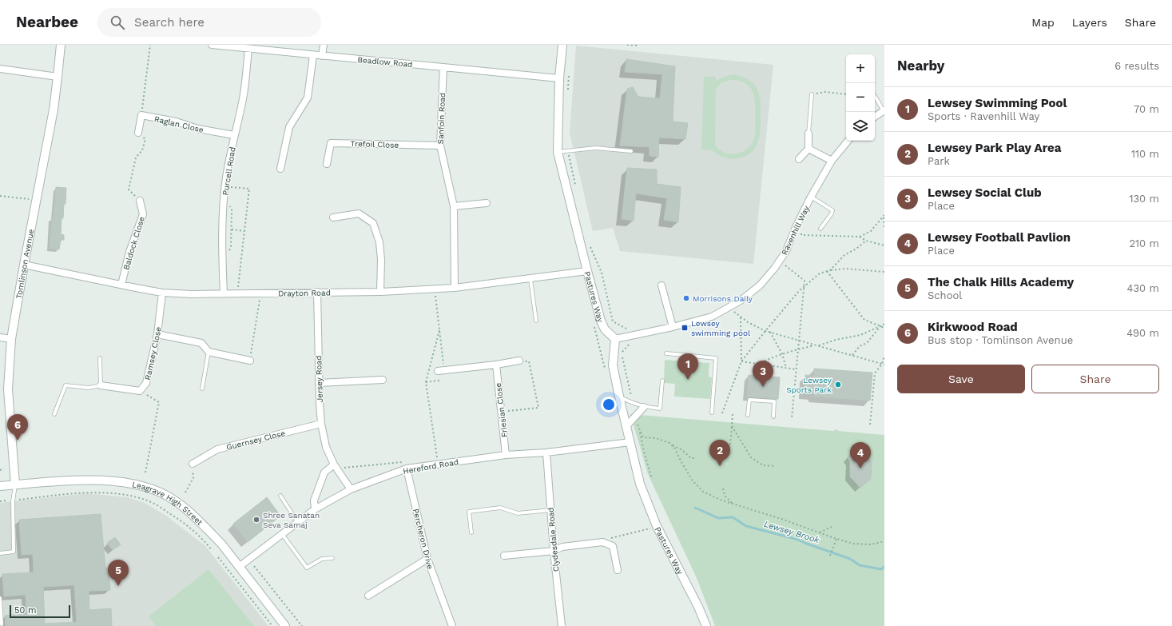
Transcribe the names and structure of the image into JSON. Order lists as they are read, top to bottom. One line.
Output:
{"streets":{"street":["Beadlow Road","Sanfoin Road","Raglan Close","Trefoil Close","Purcell Road","Ravenhill Way","Baldock Close","Tomlinson Avenue","Drayton Road","Pastures Way","Ramsey Close","Jersey Road","Friesian Close","Guernsey Close","Hereford Road","Leagrave High Street","Percheron Drive","Clydesdale Road"]},"crossings":[["Beadlow Road","Sanfoin Road"],["Beadlow Road","Purcell Road"],["Beadlow Road","Pastures Way"],["Sanfoin Road","Trefoil Close"],["Sanfoin Road","Drayton Road"],["Raglan Close","Purcell Road"],["Purcell Road","Drayton Road"],["Ravenhill Way","Pastures Way"],["Baldock Close","Drayton Road"],["Tomlinson Avenue","Drayton Road"],["Tomlinson Avenue","Leagrave High Street"],["Drayton Road","Pastures Way"],["Drayton Road","Ramsey Close"],["Drayton Road","Jersey Road"],["Pastures Way","Hereford Road"],["Jersey Road","Guernsey Close"],["Jersey Road","Hereford Road"],["Friesian Close","Hereford Road"],["Hereford Road","Leagrave High Street"],["Hereford Road","Percheron Drive"],["Hereford Road","Clydesdale Road"]],"water":["Lewsey Brook"],"places":{"other":["Morrisons Daily","Lewsey Sports Park","Shree Sanatan Seva Samaj"],"transit":["Lewsey swimming pool"]},"scale_bar":"50 m","page":{"header":"Nearbee","search":"Search here","nav":["Map","Layers","Share"],"heading":["Nearby","6 results"],"map_buttons":["+","−"],"list":[{"mark":"1","name":"Lewsey Swimming Pool","note":"Sports · Ravenhill Way","value":"70 m"},{"mark":"2","name":"Lewsey Park Play Area","note":"Park","value":"110 m"},{"mark":"3","name":"Lewsey Social Club","note":"Place","value":"130 m"},{"mark":"4","name":"Lewsey Football Pavlion","note":"Place","value":"210 m"},{"mark":"5","name":"The Chalk Hills Academy","note":"School","value":"430 m"},{"mark":"6","name":"Kirkwood Road","note":"Bus stop · Tomlinson Avenue","value":"490 m"}],"pins":["1","3","6","2","4","5"],"buttons":["Save","Share"],"scale":"50 m"}}
